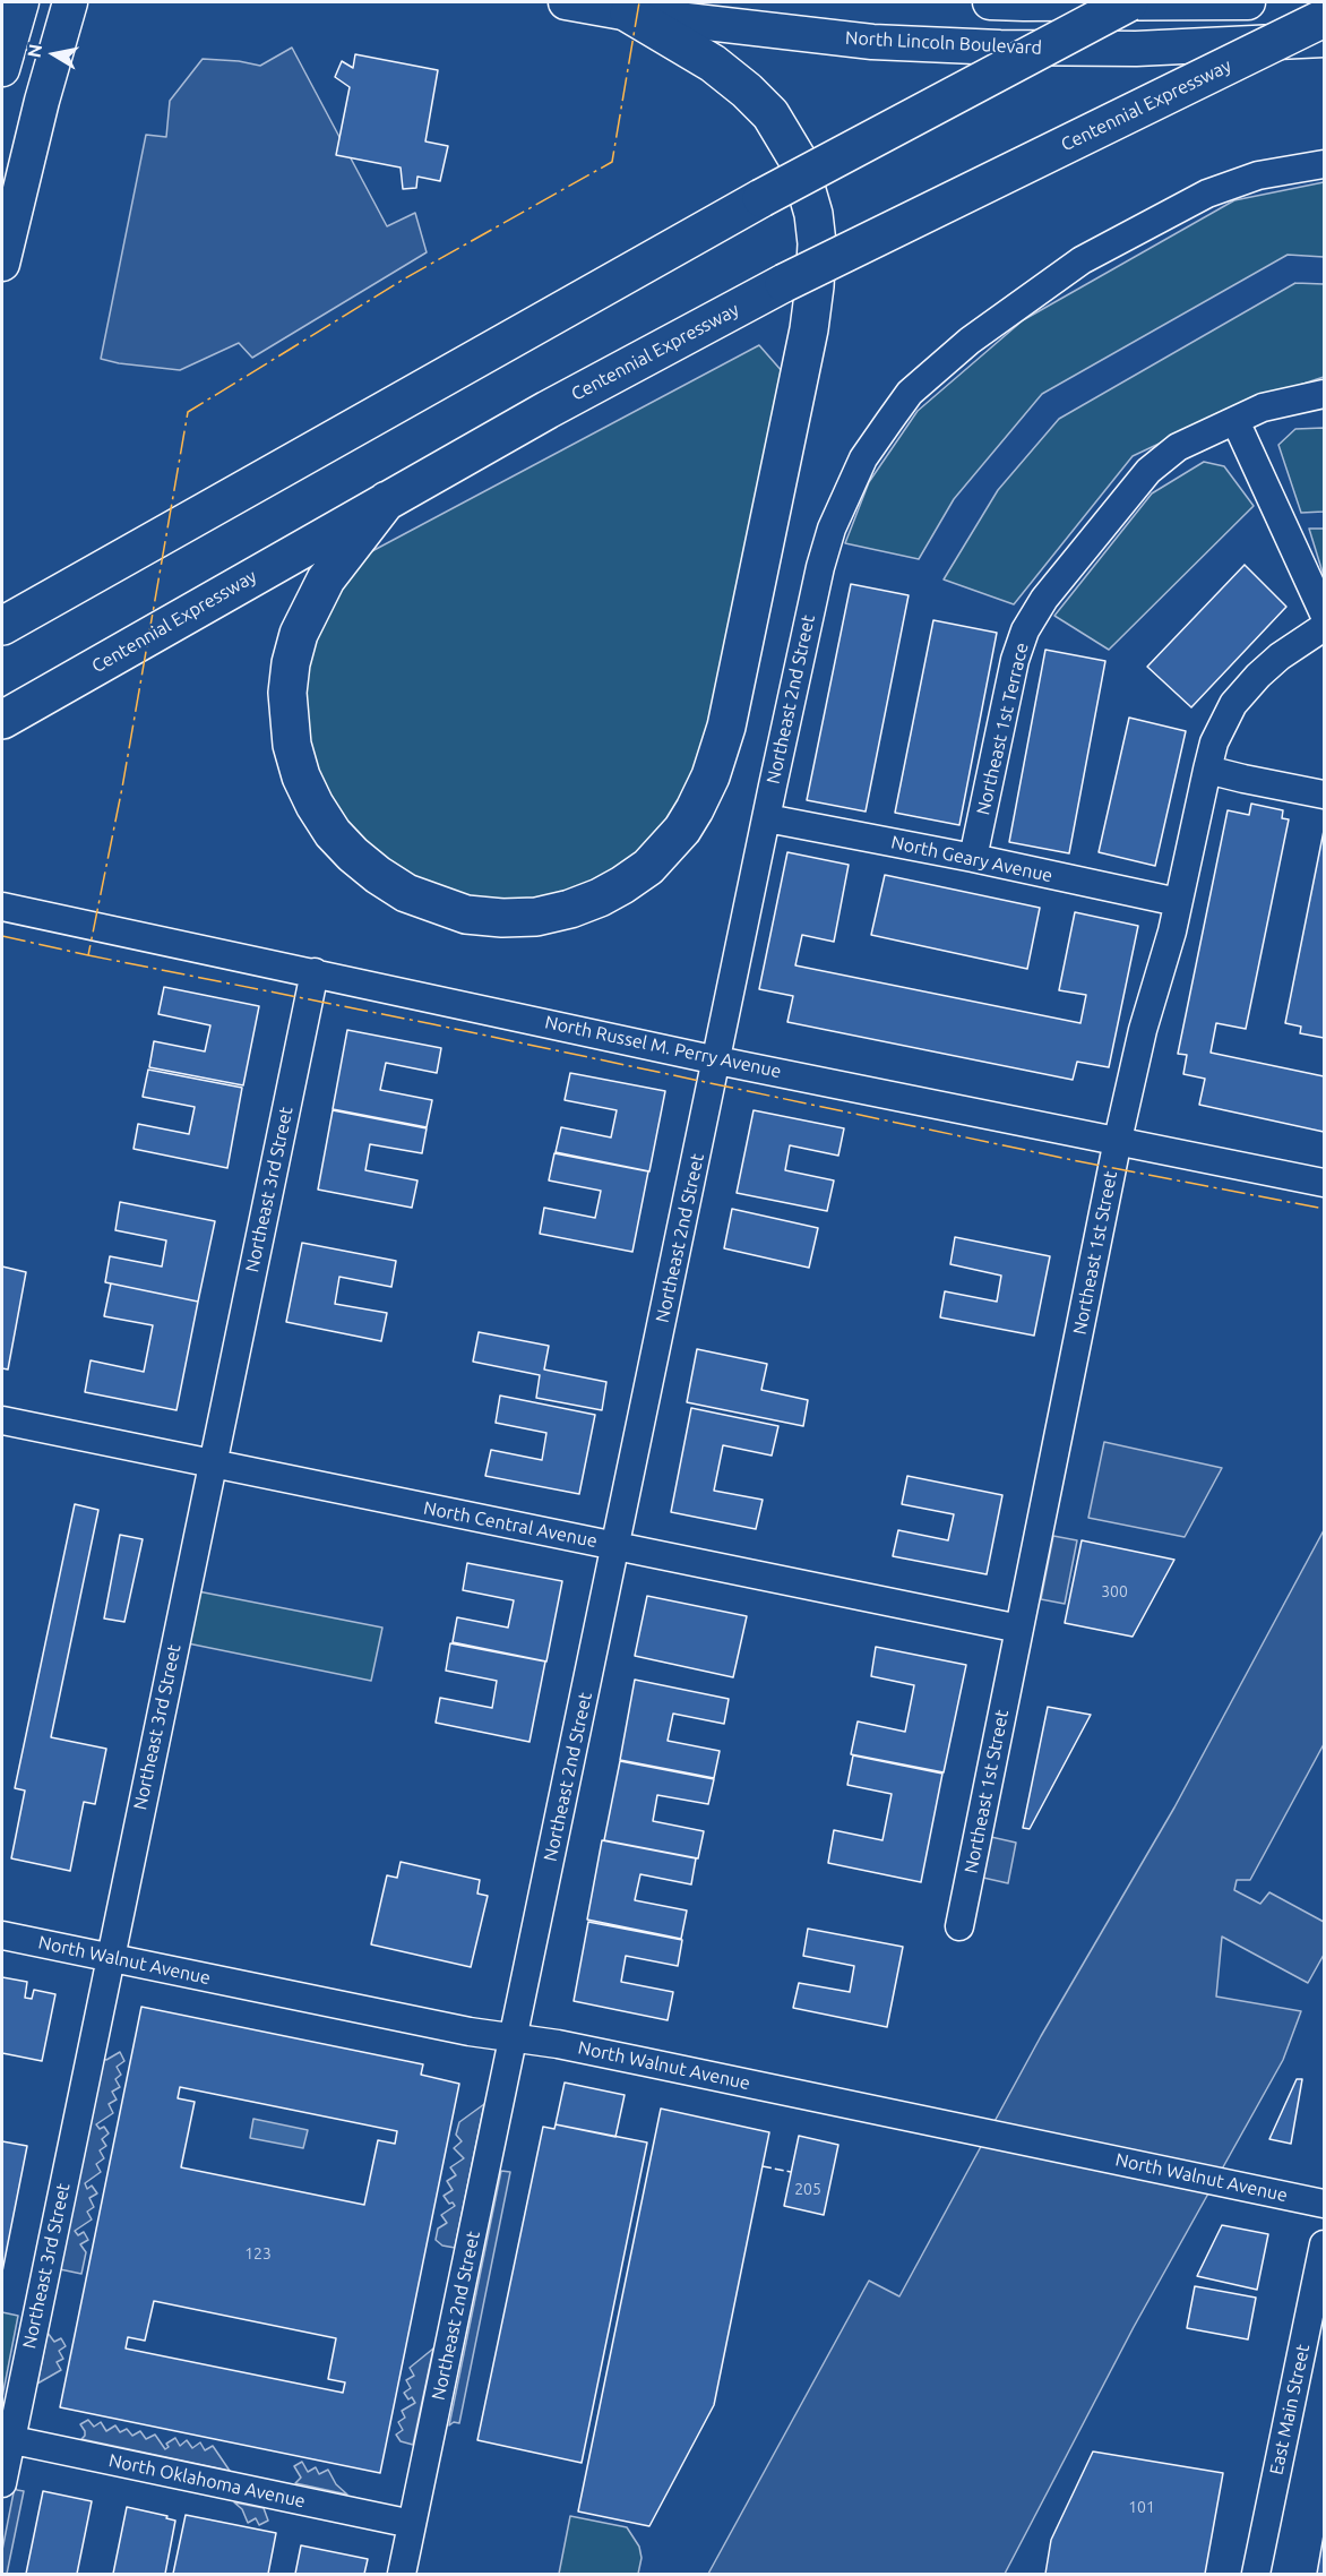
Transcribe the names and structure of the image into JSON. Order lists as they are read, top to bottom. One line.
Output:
{"streets":{"highway":["Centennial Expressway"],"main road":["North Lincoln Boulevard"],"street":["Northeast 2nd Street","Northeast 1st Terrace","North Geary Avenue","North Russel M. Perry Avenue","Northeast 3rd Street","Northeast 1st Street","North Central Avenue","North Walnut Avenue","East Main Street","North Oklahoma Avenue"]},"crossings":[["Northeast 2nd Street","North Geary Avenue"],["Northeast 2nd Street","North Russel M. Perry Avenue"],["Northeast 2nd Street","North Central Avenue"],["Northeast 2nd Street","North Walnut Avenue"],["Northeast 2nd Street","North Oklahoma Avenue"],["Northeast 1st Terrace","North Geary Avenue"],["North Geary Avenue","Northeast 1st Street"],["North Russel M. Perry Avenue","Northeast 3rd Street"],["North Russel M. Perry Avenue","Northeast 1st Street"],["Northeast 3rd Street","North Central Avenue"],["Northeast 3rd Street","North Walnut Avenue"],["Northeast 3rd Street","North Oklahoma Avenue"],["Northeast 1st Street","North Central Avenue"]],"house_numbers":["300","205","123","101"],"north":"left"}
